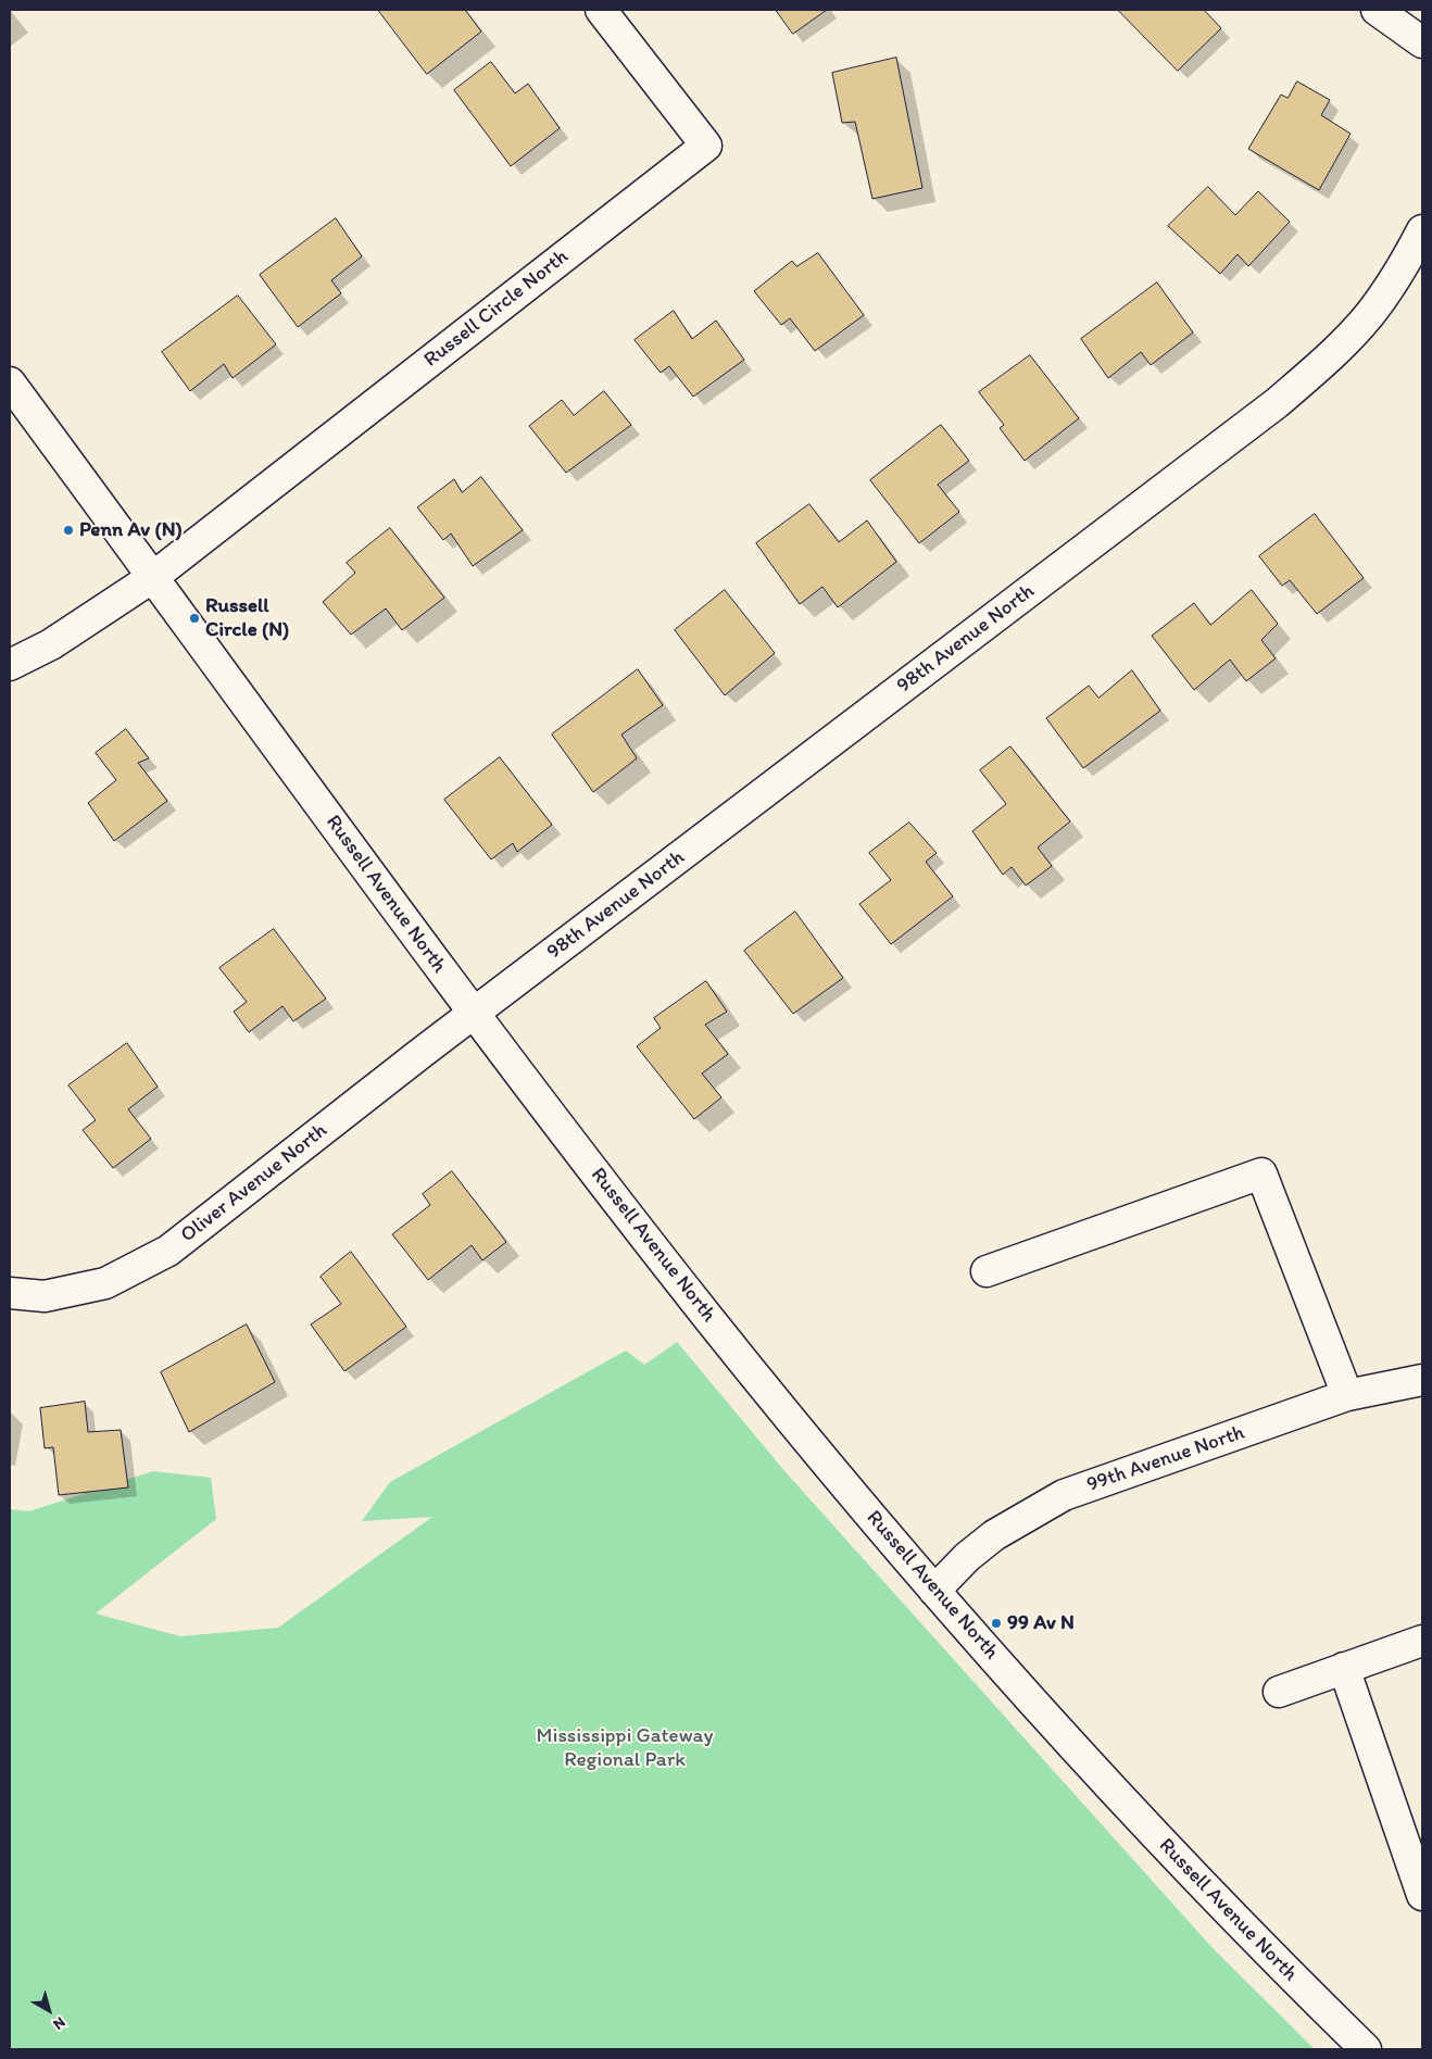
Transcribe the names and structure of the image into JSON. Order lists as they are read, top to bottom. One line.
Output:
{"streets":{"street":["Russell Circle North","98th Avenue North","Russell Avenue North","Oliver Avenue North","99th Avenue North"]},"crossings":[["Russell Circle North","Russell Avenue North"],["98th Avenue North","Russell Avenue North"],["98th Avenue North","Oliver Avenue North"],["Russell Avenue North","Oliver Avenue North"],["Russell Avenue North","99th Avenue North"]],"parks":["Mississippi Gateway Regional Park"],"places":["Penn Av (N)","Russell Circle (N)","99 Av N"],"north":"bottom right"}
